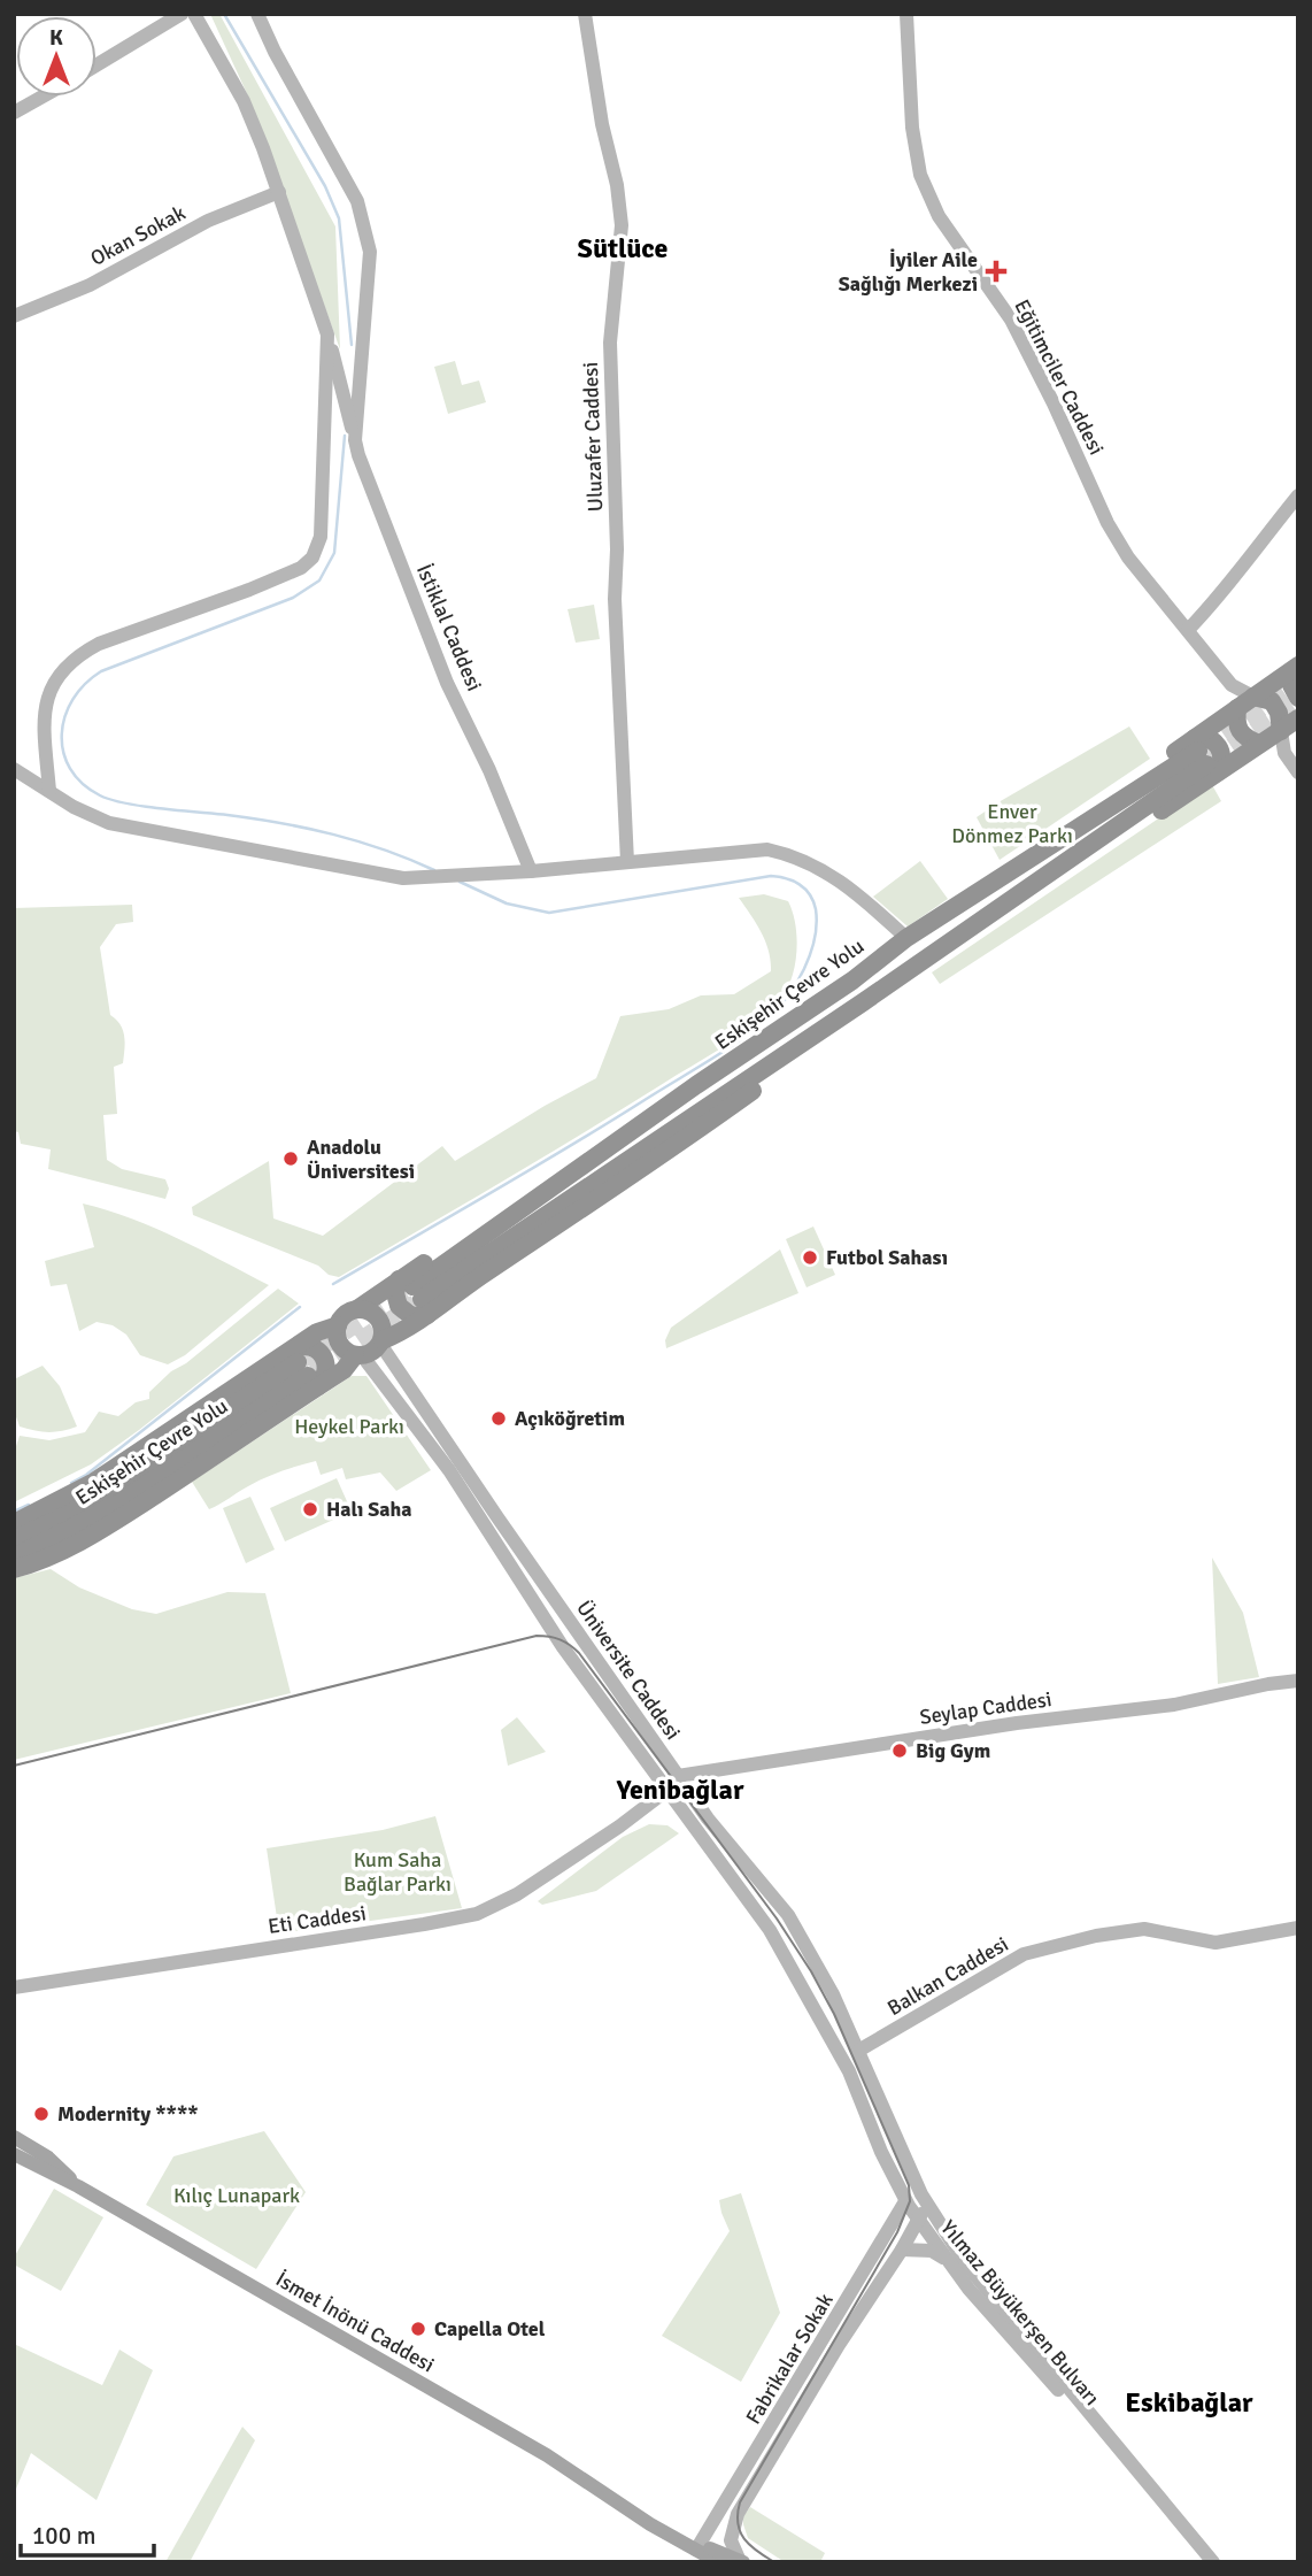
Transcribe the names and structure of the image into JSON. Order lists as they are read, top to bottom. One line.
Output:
{"streets":{"highway":["Eskişehir Çevre Yolu"],"main road":["Okan Sokak","Eğitimciler Caddesi","Uluzafer Caddesi","İstiklal Caddesi","Üniversite Caddesi","Seylap Caddesi","Eti Caddesi","Balkan Caddesi","Yılmaz Büyükerşen Bulvarı","İsmet İnönü Caddesi","Fabrikalar Sokak"]},"crossings":[["Üniversite Caddesi","Seylap Caddesi"],["Üniversite Caddesi","Eti Caddesi"],["Üniversite Caddesi","Balkan Caddesi"],["Üniversite Caddesi","Yılmaz Büyükerşen Bulvarı"],["Üniversite Caddesi","Fabrikalar Sokak"],["Seylap Caddesi","Eti Caddesi"],["Yılmaz Büyükerşen Bulvarı","Fabrikalar Sokak"],["İsmet İnönü Caddesi","Fabrikalar Sokak"]],"districts":["Sütlüce","Yenibağlar","Eskibağlar"],"parks":["Enver Dönmez Parkı","Heykel Parkı","Kum Saha Bağlar Parkı","Kılıç Lunapark"],"places":{"health":["İyiler Aile Sağlığı Merkezi"],"other":["Anadolu Üniversitesi","Futbol Sahası","Açıköğretim","Halı Saha","Big Gym","Modernity ****","Capella Otel"]},"scale_bar":"100 m","north":"top"}
